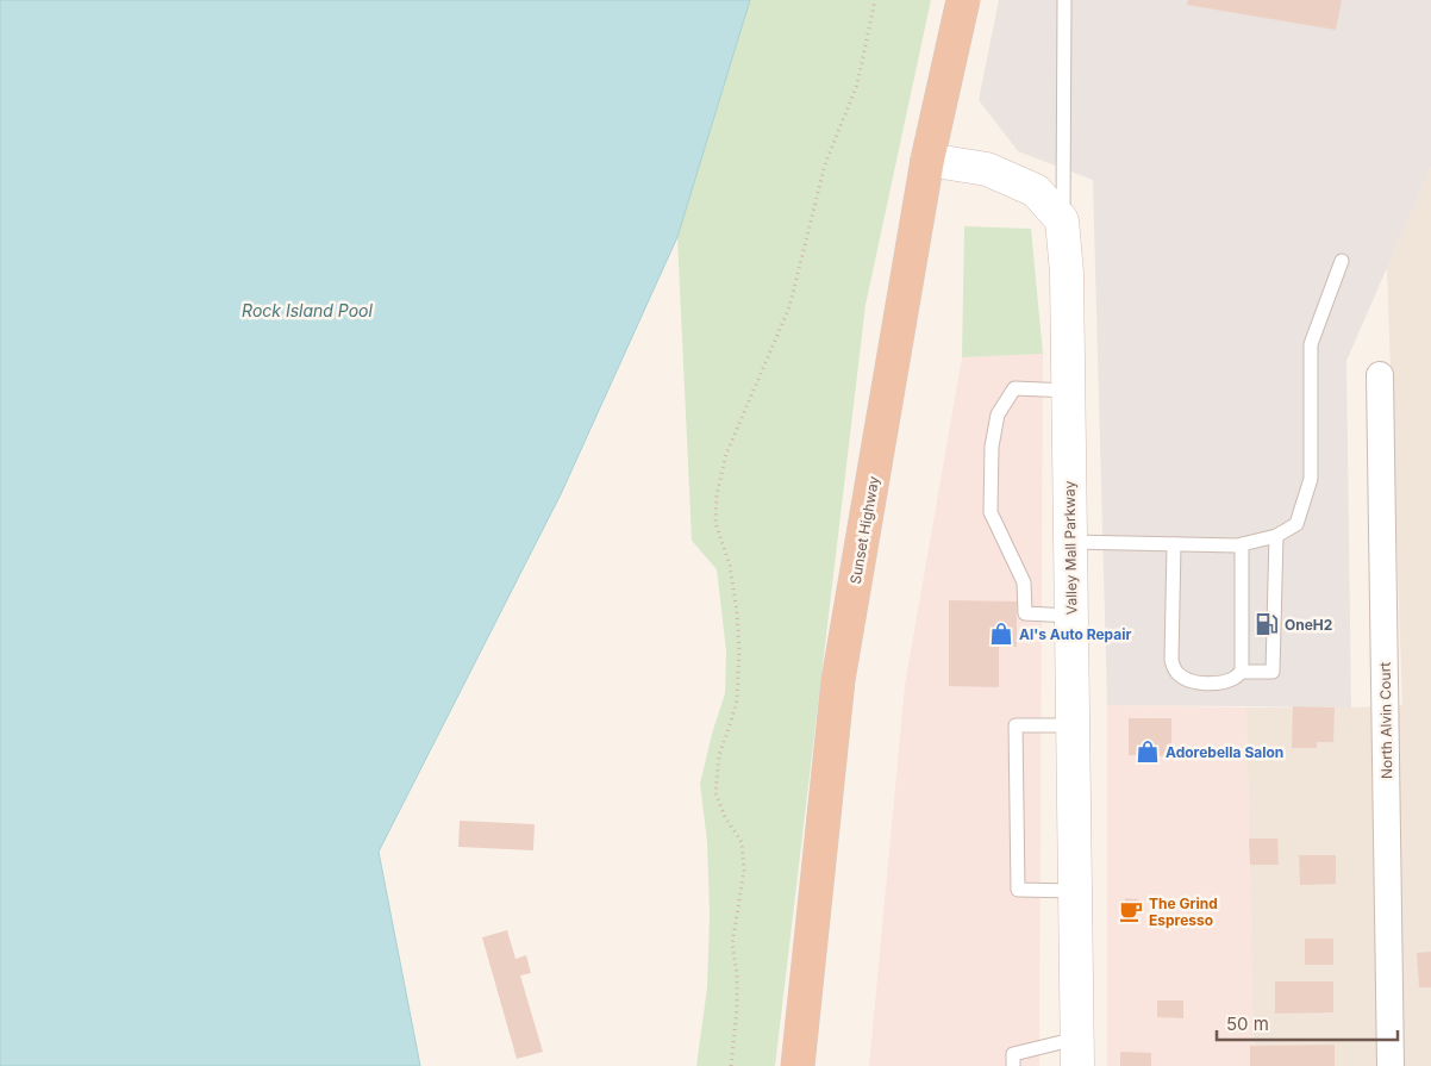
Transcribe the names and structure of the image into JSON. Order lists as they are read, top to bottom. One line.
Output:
{"streets":{"highway":["Sunset Highway"],"main road":["Valley Mall Parkway"],"street":["North Alvin Court"]},"water":["Rock Island Pool"],"places":{"fuel station":["OneH2"],"shop":["Al's Auto Repair","Adorebella Salon"],"cafe":["The Grind Espresso"]},"scale_bar":"50 m"}
